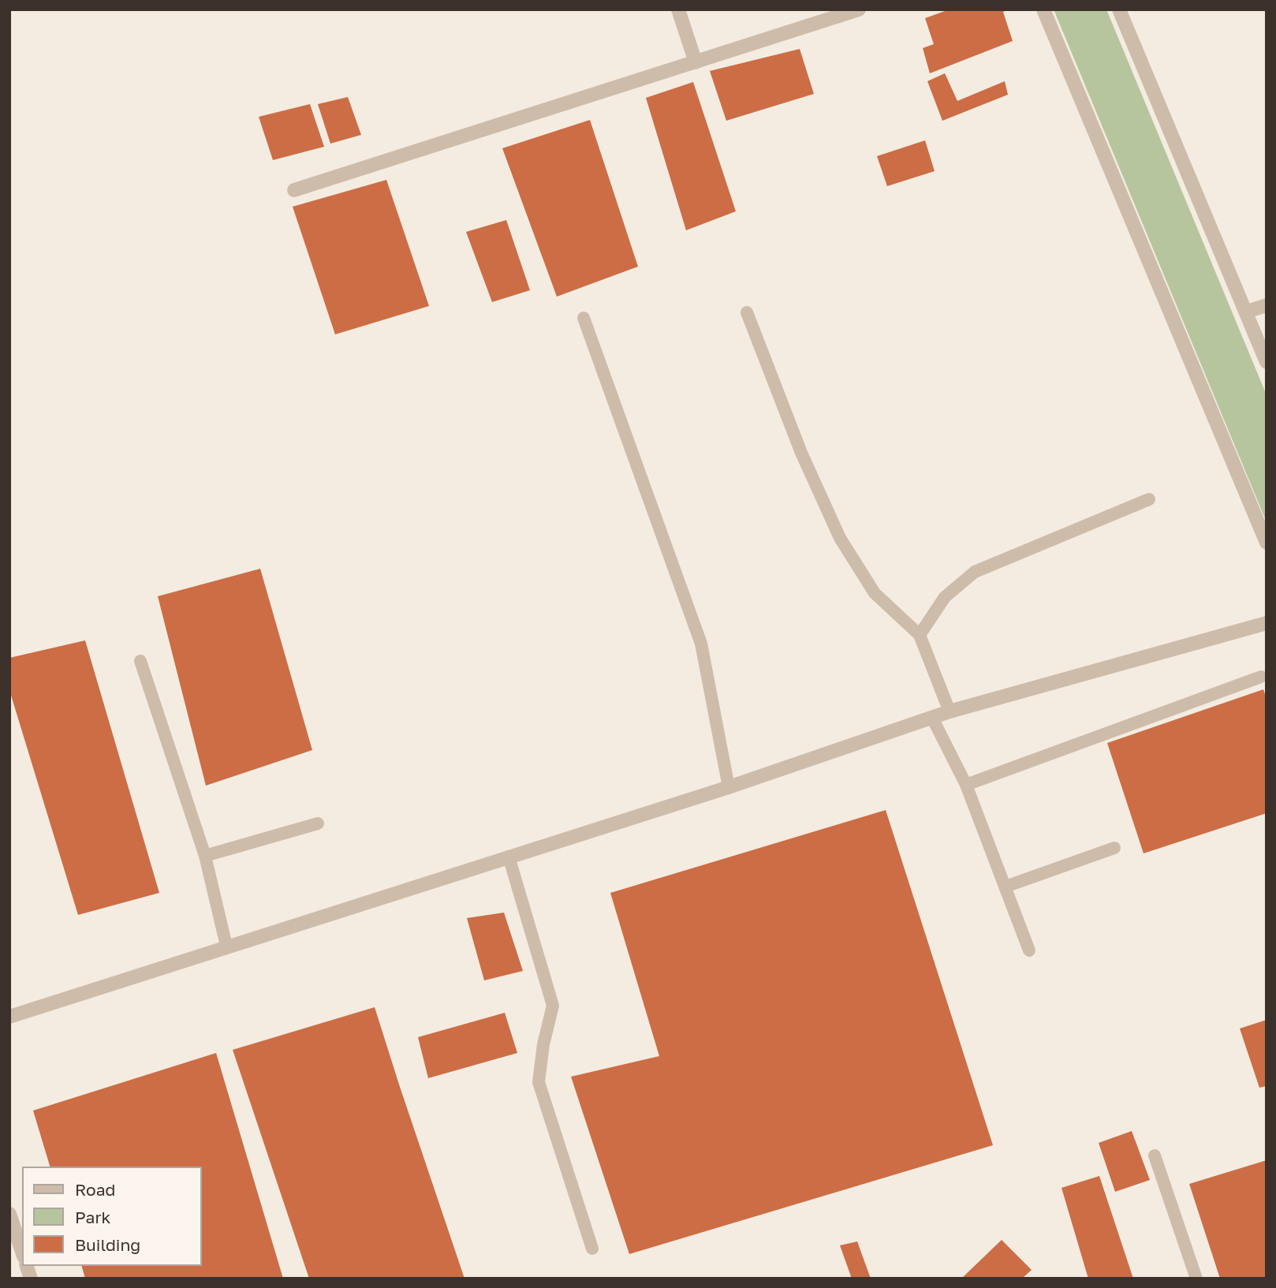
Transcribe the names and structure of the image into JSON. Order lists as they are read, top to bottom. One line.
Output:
{"legend":["Road","Park","Building"]}
